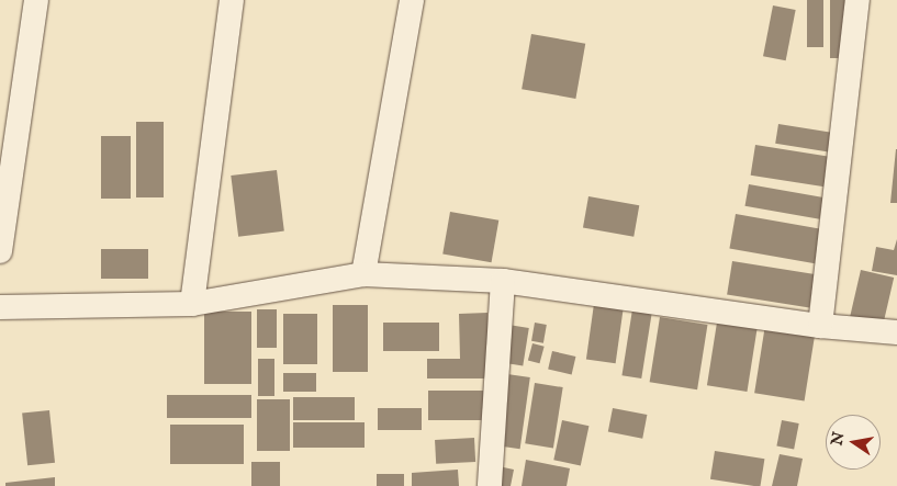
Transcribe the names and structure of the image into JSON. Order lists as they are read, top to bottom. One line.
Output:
{"north":"left"}
